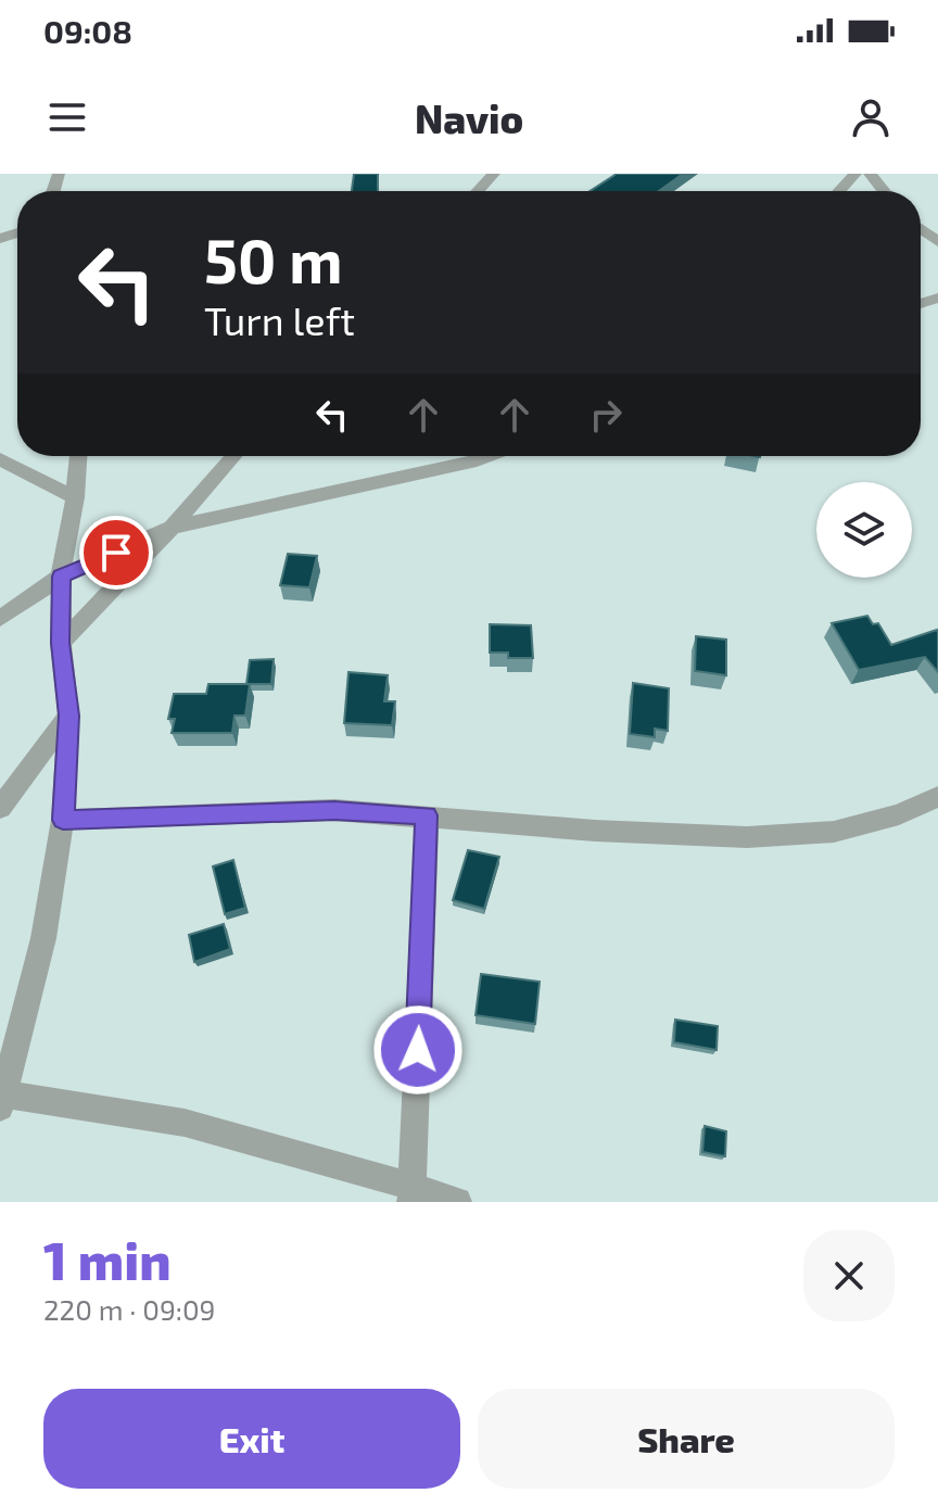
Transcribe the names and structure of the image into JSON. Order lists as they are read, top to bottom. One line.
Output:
{"page":{"status":"09:08","header":"Navio","turn":["50 m","Turn left"],"heading":["1 min","220 m · 09:09"],"buttons":["Exit","Share"]}}
